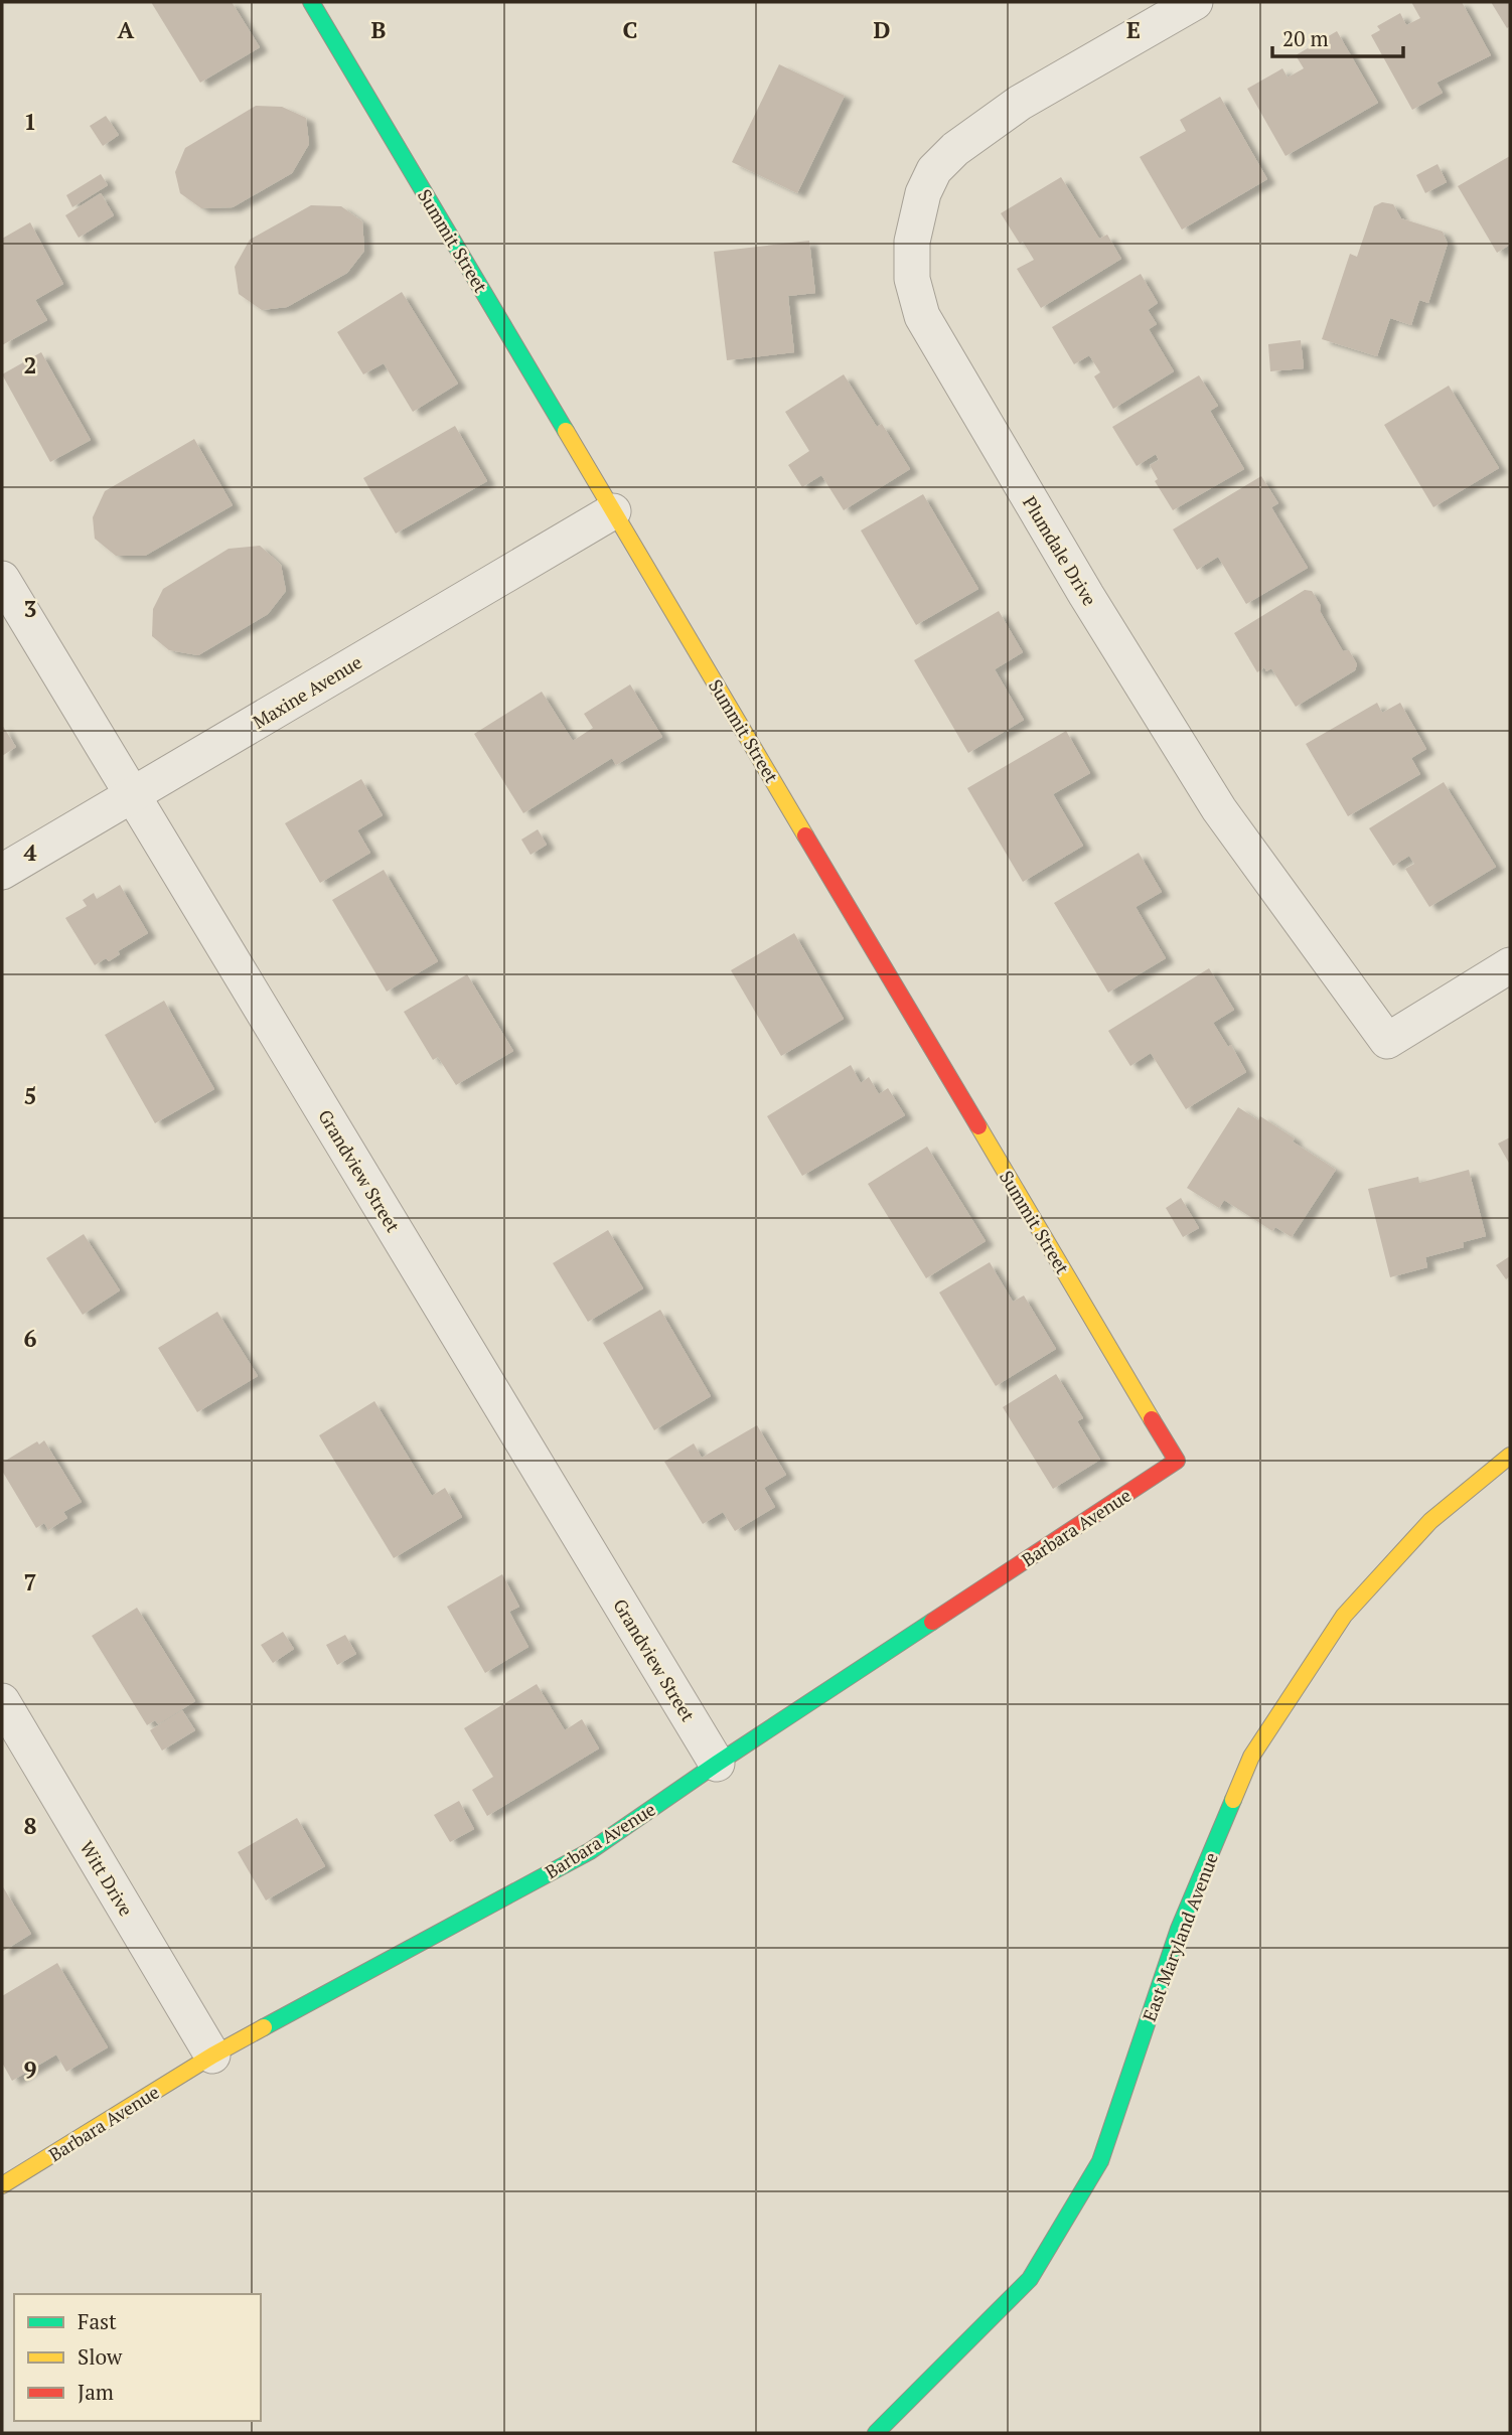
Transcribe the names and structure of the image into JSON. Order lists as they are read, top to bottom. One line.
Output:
{"streets":{"street":["Summit Street","Plumdale Drive","Maxine Avenue","Grandview Street","Barbara Avenue","Witt Drive","East Maryland Avenue"]},"crossings":[["Summit Street","Maxine Avenue"],["Summit Street","Barbara Avenue"],["Maxine Avenue","Grandview Street"],["Grandview Street","Barbara Avenue"],["Barbara Avenue","Witt Drive"]],"legend":["Fast","Slow","Jam"],"scale_bar":"20 m","grid":{"columns":["A","B","C","D","E"],"rows":["1","2","3","4","5","6","7","8","9"]}}
